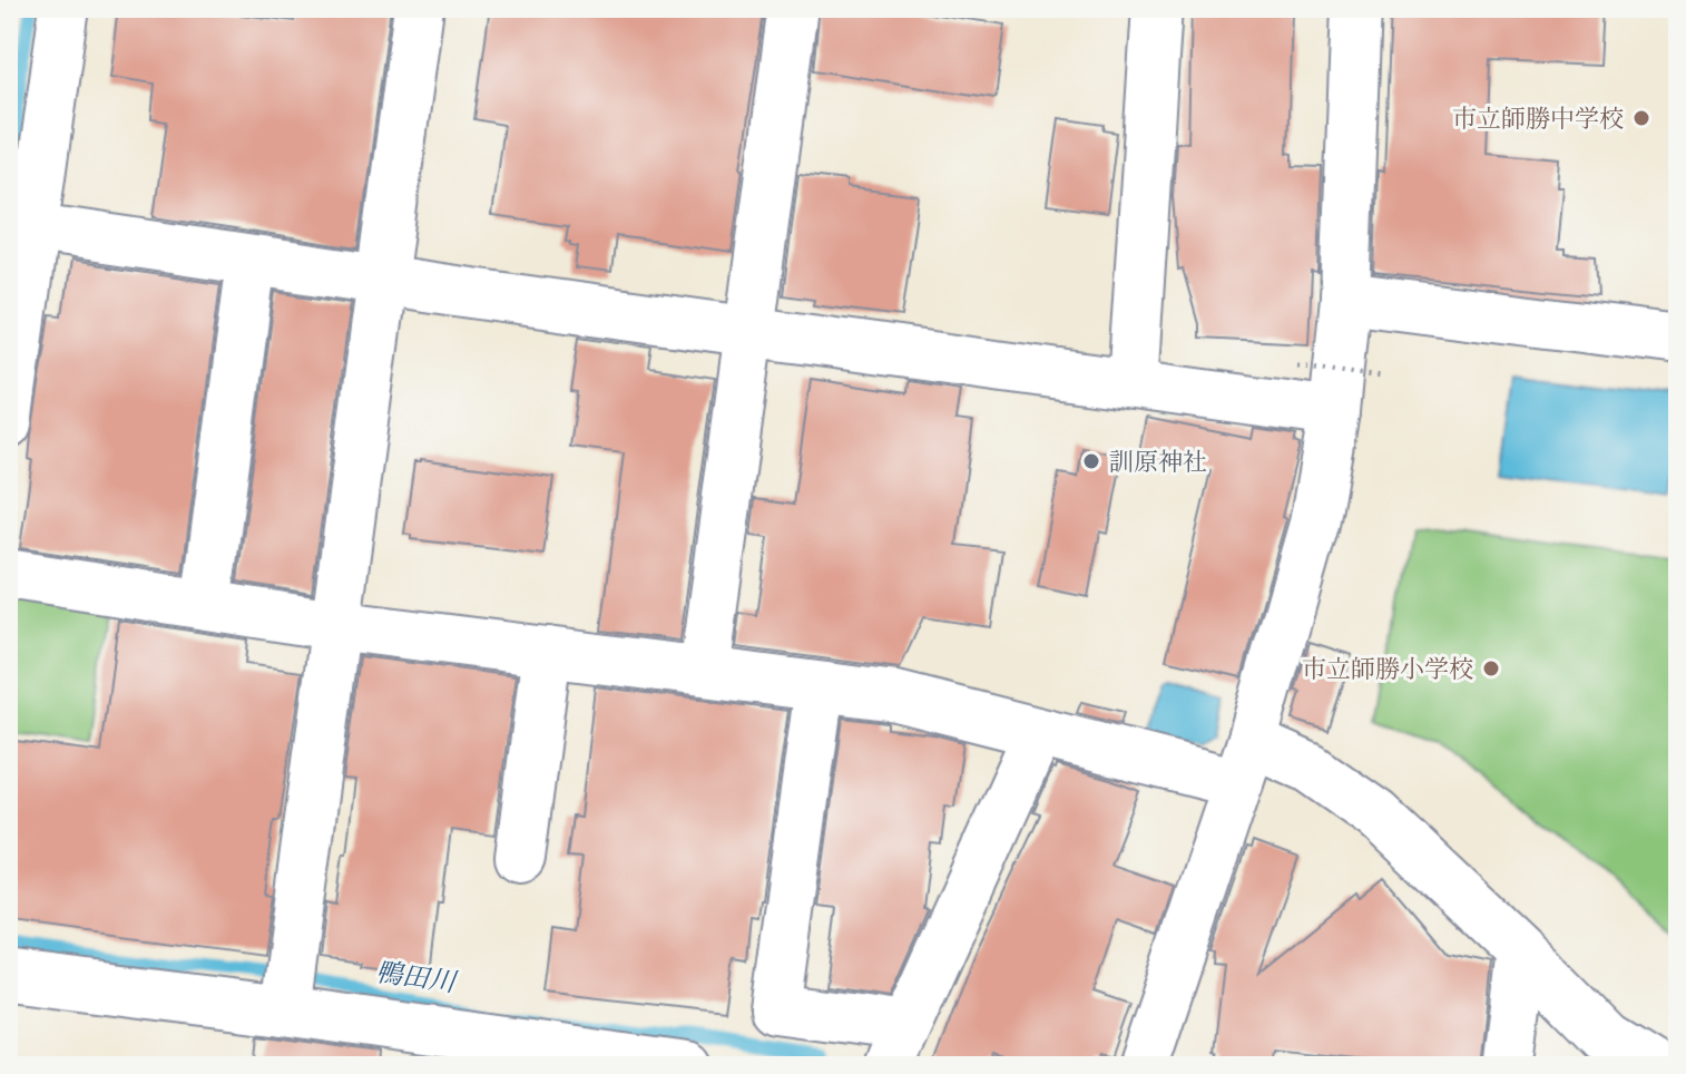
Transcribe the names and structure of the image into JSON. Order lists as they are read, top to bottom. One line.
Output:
{"water":["鴨田川"],"places":["市立師勝中学校","訓原神社","市立師勝小学校"]}
